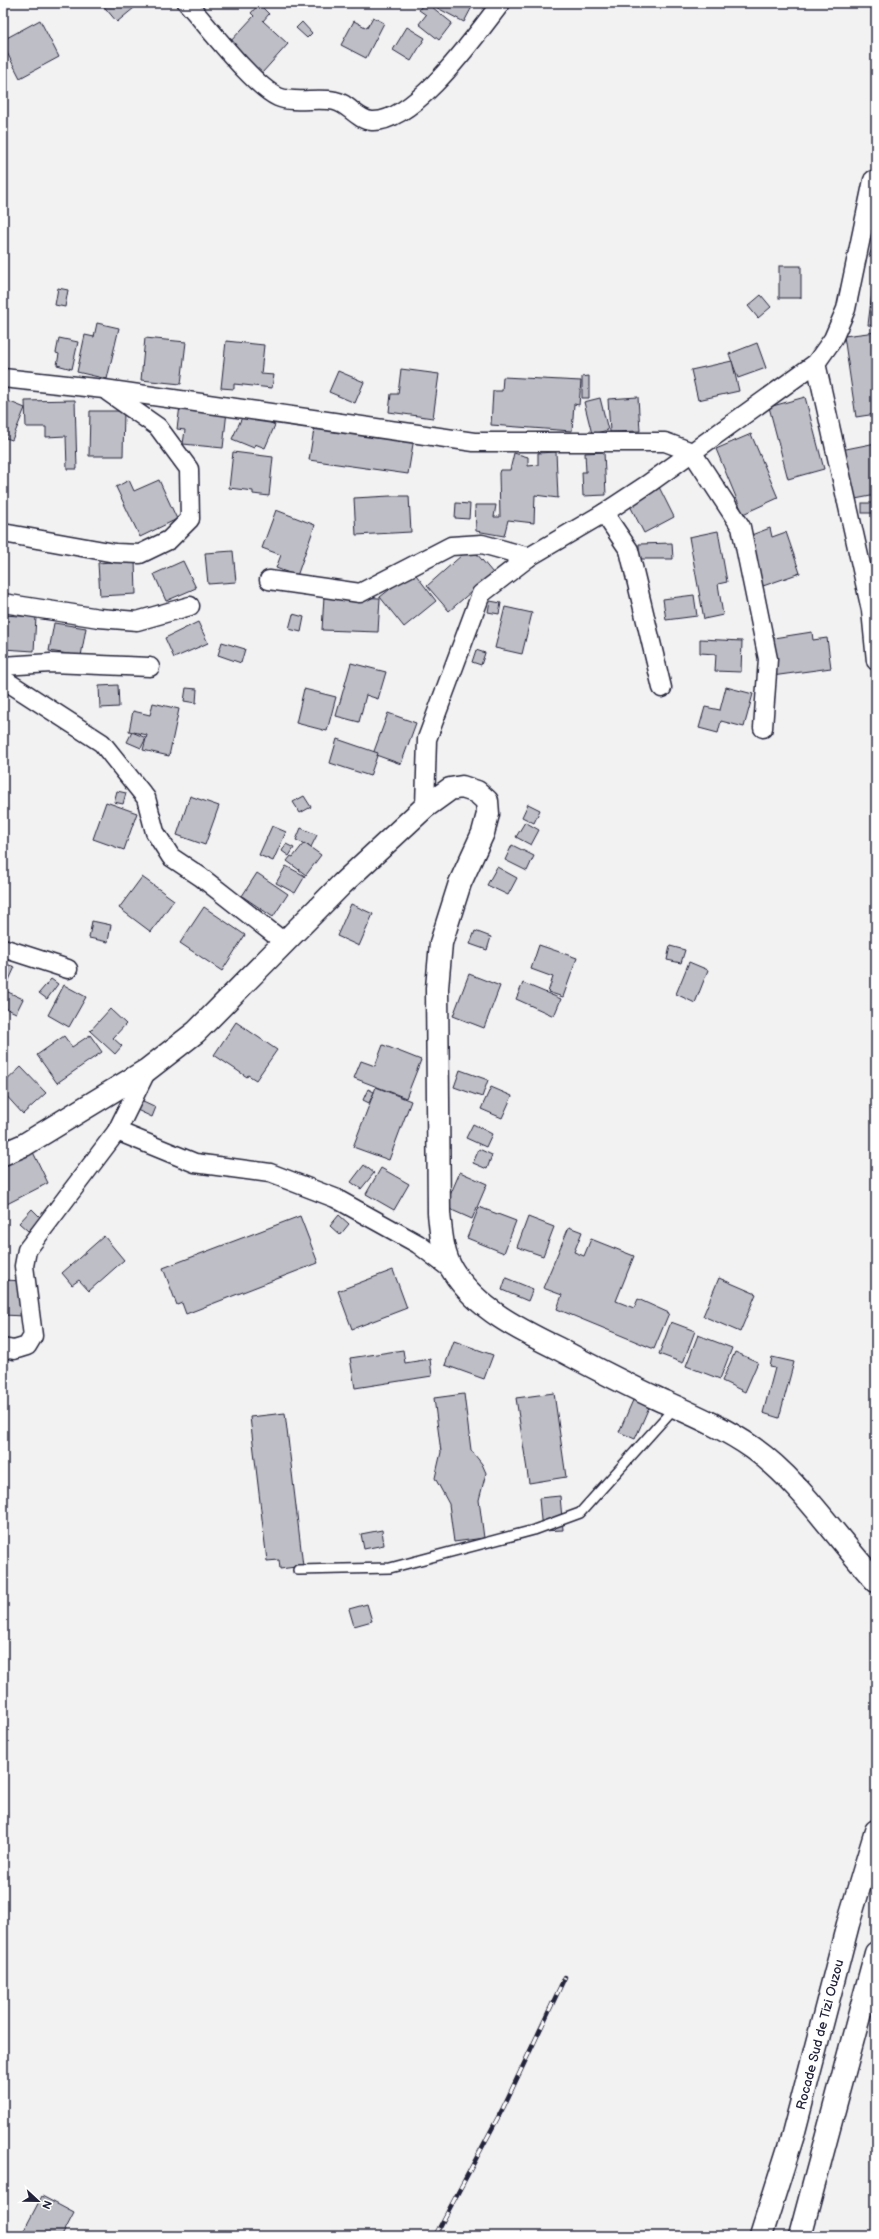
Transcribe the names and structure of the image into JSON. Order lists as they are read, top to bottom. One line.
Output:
{"streets":{"main road":["Rocade Sud de Tizi Ouzou"]},"north":"right"}
